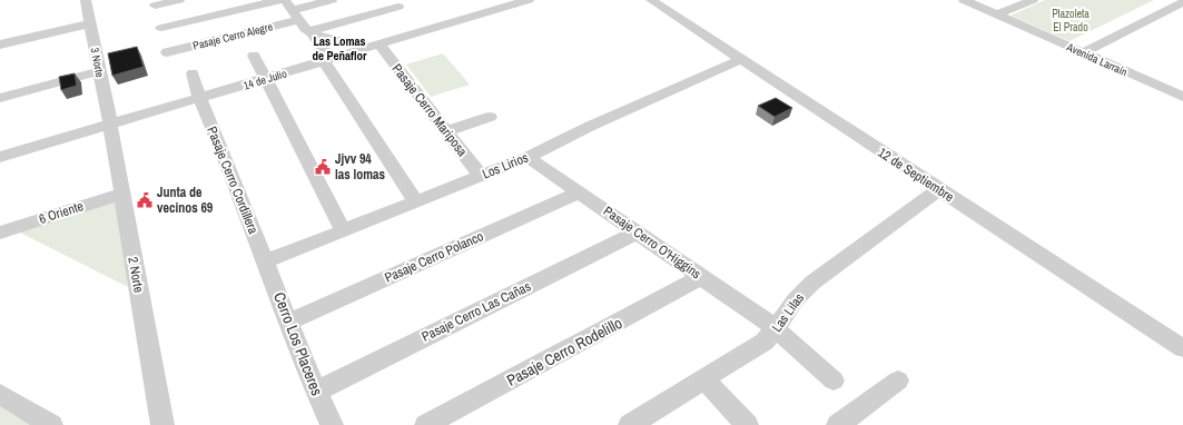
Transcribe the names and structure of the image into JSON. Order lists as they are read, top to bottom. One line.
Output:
{"streets":{"street":["Pasaje Cerro Alegre","Avenida Larraín","3 Norte","14 de Julio","Pasaje Cerro Mariposa","Los Lirios","12 de Septiembre","Pasaje Cerro Cordillera","6 Oriente","Pasaje Cerro O'Higgins","Pasaje Cerro Polanco","2 Norte","Pasaje Cerro Las Cañas","Las Lilas","Cerro Los Placeres","Pasaje Cerro Rodelillo"]},"crossings":[["3 Norte","14 de Julio"],["3 Norte","2 Norte"],["14 de Julio","Pasaje Cerro Mariposa"],["14 de Julio","Pasaje Cerro Cordillera"],["14 de Julio","2 Norte"],["Pasaje Cerro Mariposa","Los Lirios"],["Los Lirios","12 de Septiembre"],["Los Lirios","Pasaje Cerro Cordillera"],["Los Lirios","Pasaje Cerro O'Higgins"],["Los Lirios","Cerro Los Placeres"],["12 de Septiembre","Las Lilas"],["Pasaje Cerro Cordillera","Cerro Los Placeres"],["6 Oriente","2 Norte"],["Pasaje Cerro O'Higgins","Pasaje Cerro Polanco"],["Pasaje Cerro O'Higgins","Pasaje Cerro Las Cañas"],["Pasaje Cerro O'Higgins","Las Lilas"],["Pasaje Cerro O'Higgins","Pasaje Cerro Rodelillo"],["Pasaje Cerro Polanco","Cerro Los Placeres"],["Pasaje Cerro Las Cañas","Cerro Los Placeres"]],"districts":["Las Lomas de Peñaflor"],"parks":["Plazoleta El Prado"],"places":{"public building":["Jjvv 94 las lomas","Junta de vecinos 69"]}}
